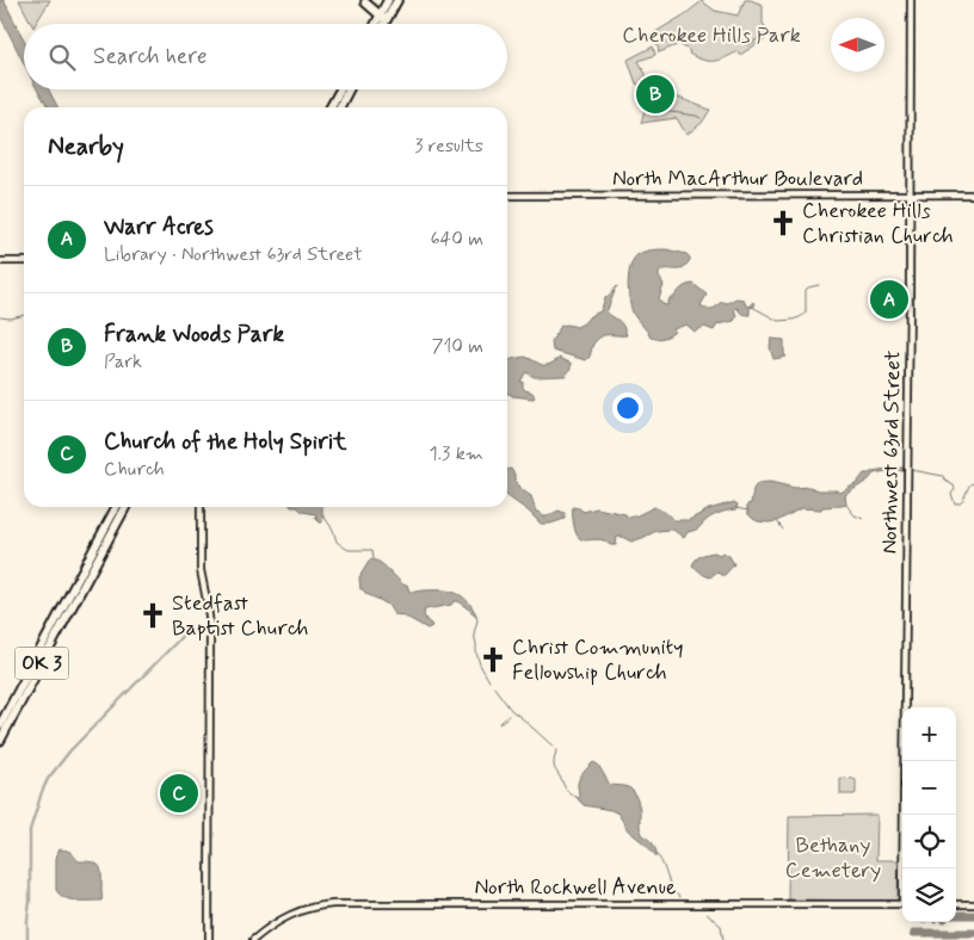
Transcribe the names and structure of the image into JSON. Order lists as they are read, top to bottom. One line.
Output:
{"streets":{"highway":["OK 3"],"main road":["North MacArthur Boulevard","Northwest 63rd Street","North Rockwell Avenue"]},"crossings":[["North MacArthur Boulevard","Northwest 63rd Street"]],"parks":["Cherokee Hills Park","Bethany Cemetery"],"places":{"church":["Cherokee Hills Christian Church","Stedfast Baptist Church","Christ Community Fellowship Church"]},"north":"left","page":{"search":"Search here","pins":["B","A","C"],"heading":["Nearby","3 results"],"list":[{"mark":"A","name":"Warr Acres","note":"Library · Northwest 63rd Street","value":"640 m"},{"mark":"B","name":"Frank Woods Park","note":"Park","value":"710 m"},{"mark":"C","name":"Church of the Holy Spirit","note":"Church","value":"1.3 km"}],"map_buttons":["+","−"]}}
